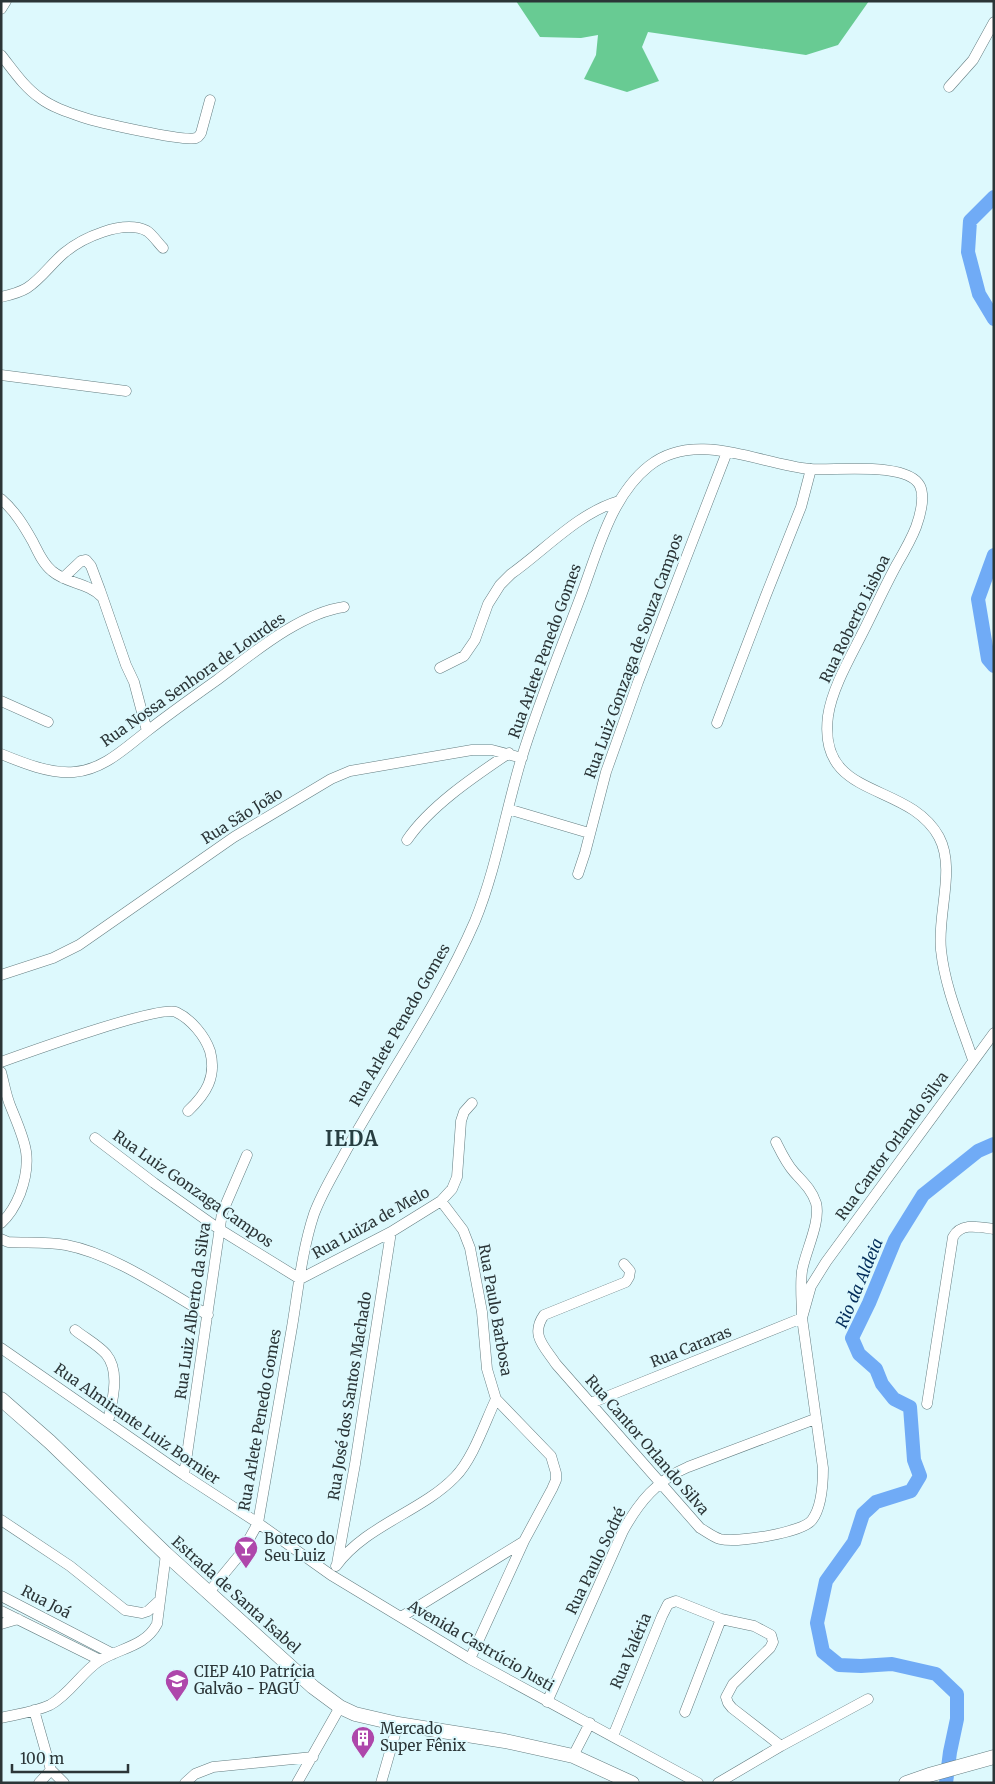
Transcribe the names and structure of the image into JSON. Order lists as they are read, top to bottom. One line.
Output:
{"streets":{"main road":["Estrada de Santa Isabel"],"street":["Rua Roberto Lisboa","Rua Arlete Penedo Gomes","Rua Luiz Gonzaga de Souza Campos","Rua Nossa Senhora de Lourdes","Rua São João","Rua Cantor Orlando Silva","Rua Luiz Gonzaga Campos","Rua Luiza de Melo","Rua Paulo Barbosa","Rua Luiz Alberto da Silva","Rua Cararas","Rua José dos Santos Machado","Rua Almirante Luiz Bornier","Rua Paulo Sodré","Rua Joá","Avenida Castrúcio Justi","Rua Valéria"]},"crossings":[["Rua Roberto Lisboa","Rua Arlete Penedo Gomes"],["Rua Roberto Lisboa","Rua Cantor Orlando Silva"],["Rua Arlete Penedo Gomes","Rua Luiz Gonzaga de Souza Campos"],["Rua Arlete Penedo Gomes","Rua São João"],["Rua Arlete Penedo Gomes","Rua Luiz Gonzaga Campos"],["Rua Arlete Penedo Gomes","Rua Luiza de Melo"],["Rua Arlete Penedo Gomes","Rua Almirante Luiz Bornier"],["Rua Arlete Penedo Gomes","Estrada de Santa Isabel"],["Rua Arlete Penedo Gomes","Avenida Castrúcio Justi"],["Rua Cantor Orlando Silva","Rua Cararas"],["Rua Cantor Orlando Silva","Rua Paulo Sodré"],["Rua Luiz Gonzaga Campos","Rua Luiza de Melo"],["Rua Luiz Gonzaga Campos","Rua Luiz Alberto da Silva"],["Rua Luiza de Melo","Rua Paulo Barbosa"],["Rua Luiza de Melo","Rua José dos Santos Machado"],["Rua Paulo Barbosa","Avenida Castrúcio Justi"],["Rua Luiz Alberto da Silva","Rua Almirante Luiz Bornier"],["Rua Almirante Luiz Bornier","Avenida Castrúcio Justi"],["Rua Paulo Sodré","Avenida Castrúcio Justi"],["Avenida Castrúcio Justi","Rua Valéria"]],"districts":["IEDA"],"water":["Rio da Aldeia"],"places":{"bar":["Boteco do Seu Luiz"],"school or university":["CIEP 410 Patrícia Galvão - PAGÚ"],"building":["Mercado Super Fênix"]},"scale_bar":"100 m"}
